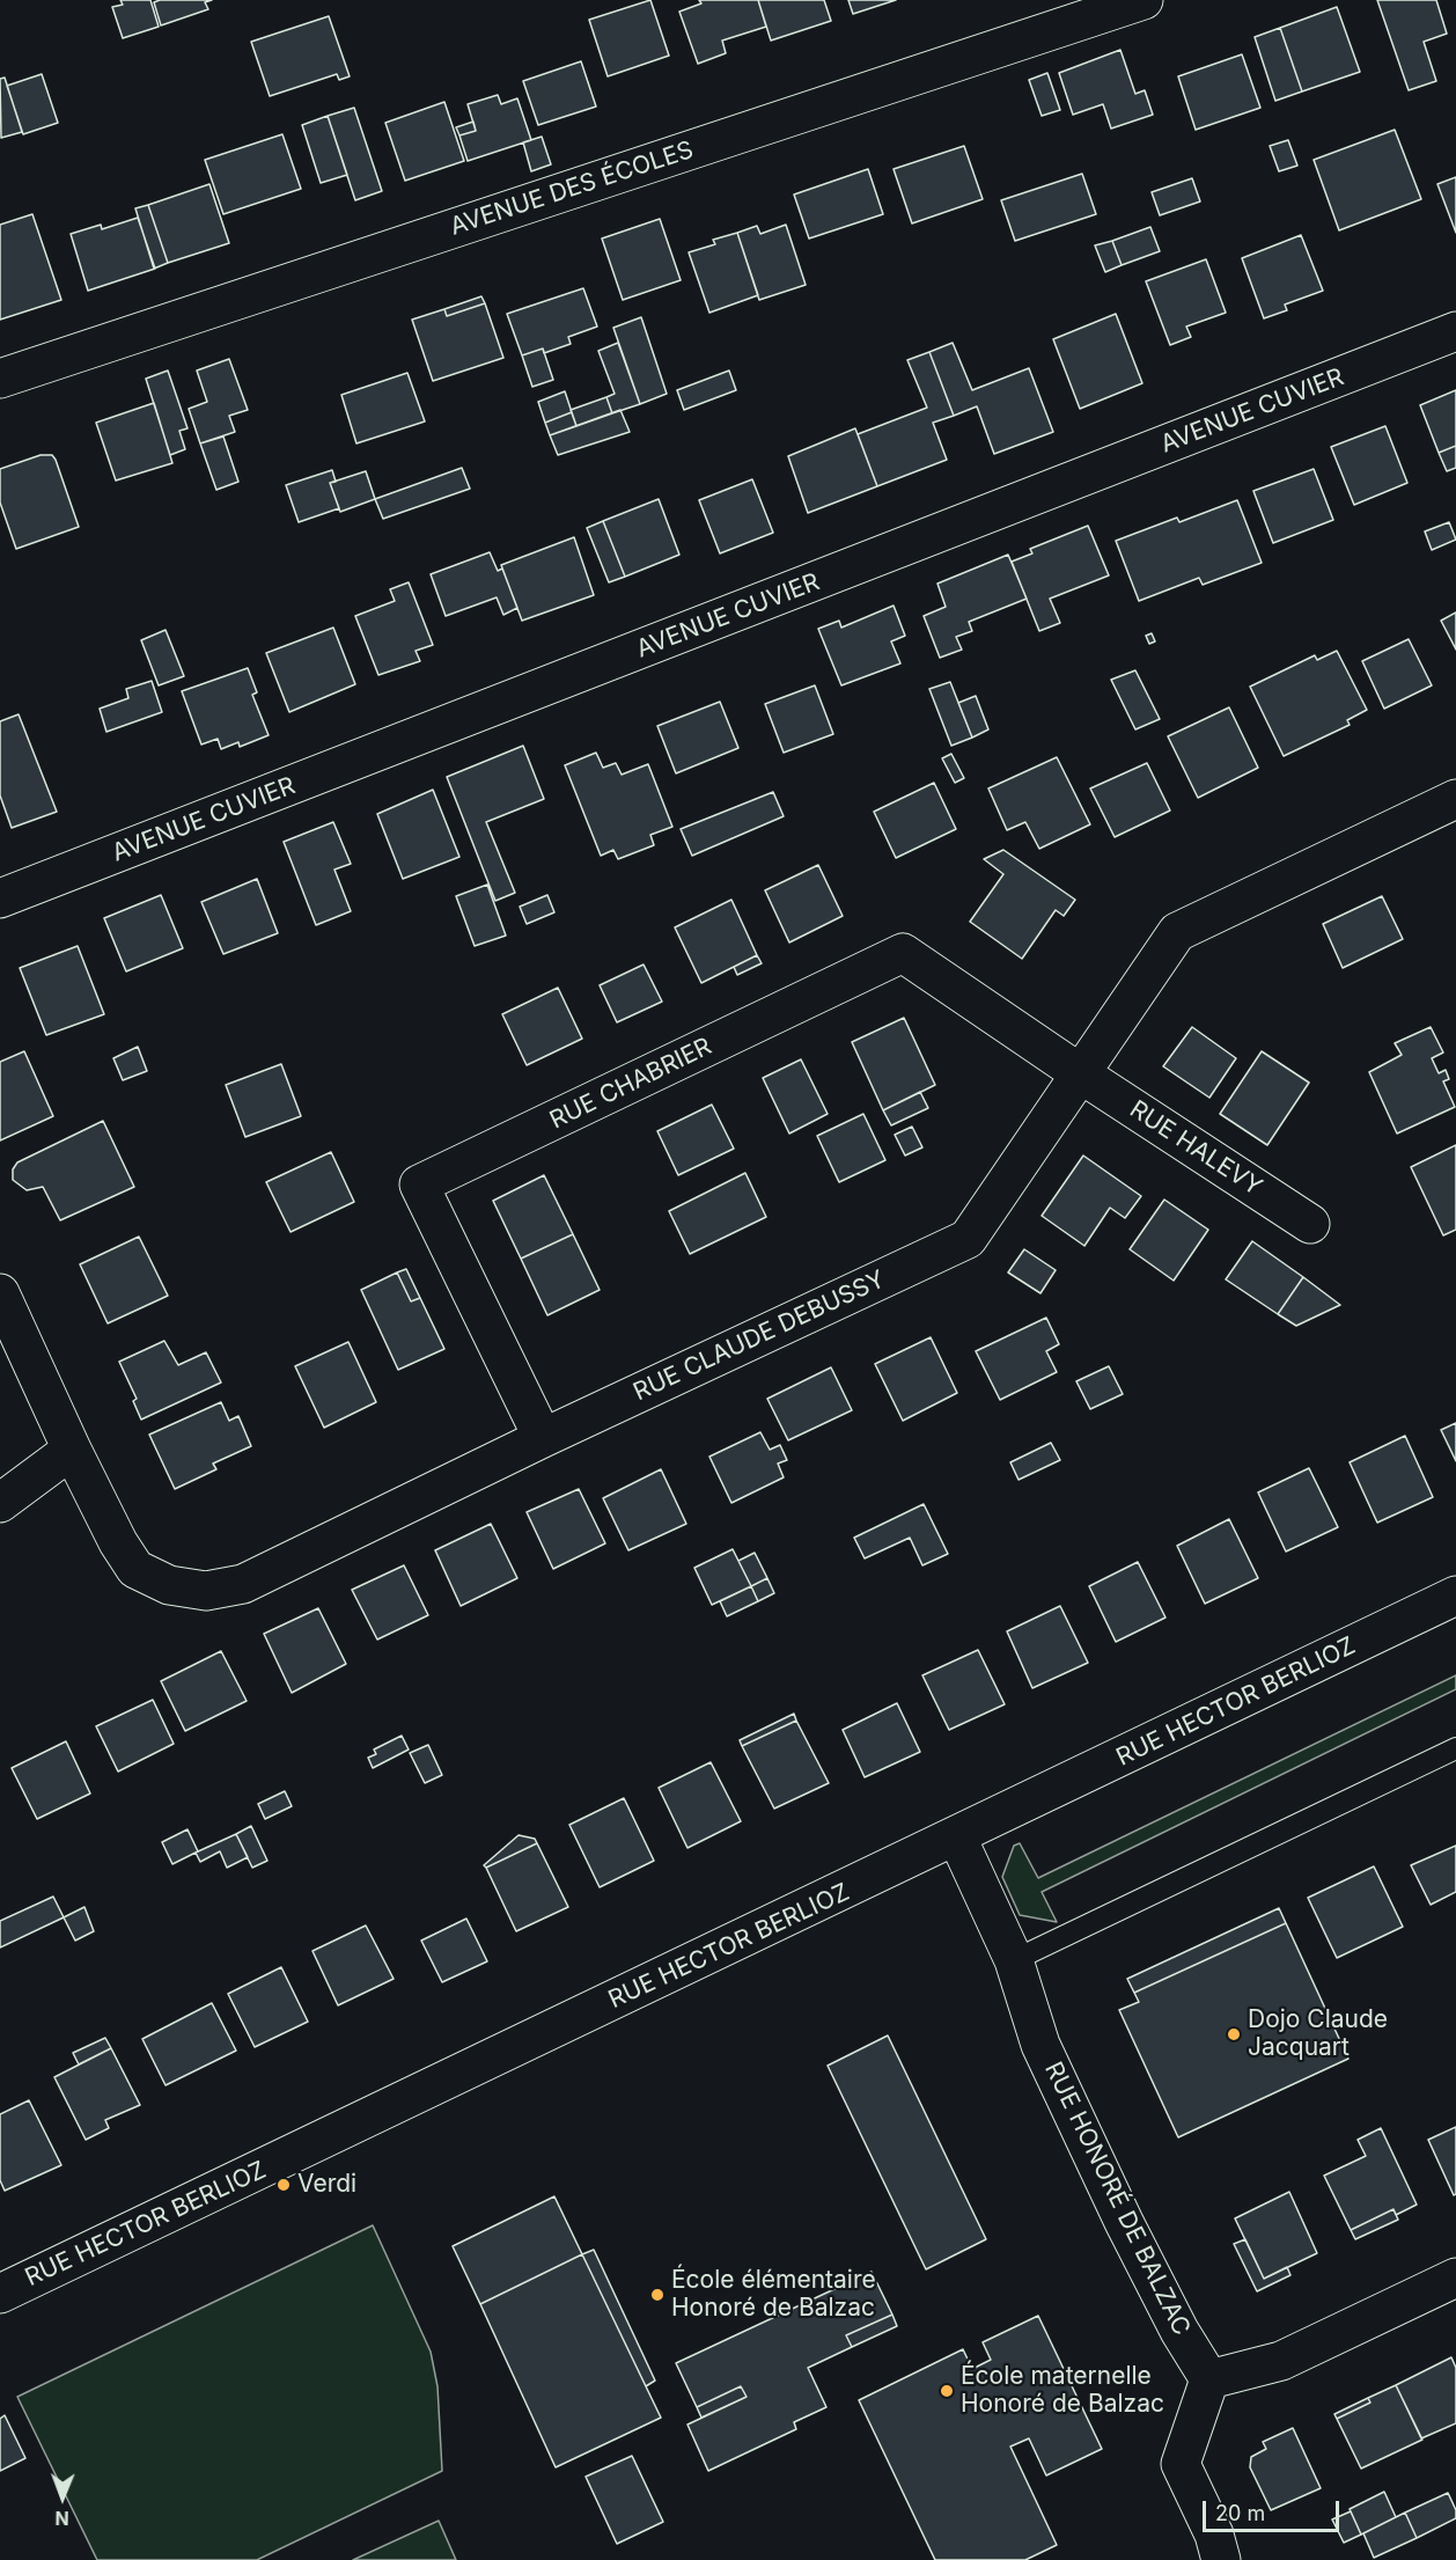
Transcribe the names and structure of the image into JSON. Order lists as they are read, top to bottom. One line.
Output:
{"streets":{"street":["AVENUE DES ÉCOLES","AVENUE CUVIER","RUE CHABRIER","RUE HALEVY","RUE CLAUDE DEBUSSY","RUE HECTOR BERLIOZ","RUE HONORÉ DE BALZAC"]},"crossings":[["RUE CHABRIER","RUE HALEVY"],["RUE CHABRIER","RUE CLAUDE DEBUSSY"],["RUE HALEVY","RUE CLAUDE DEBUSSY"],["RUE HECTOR BERLIOZ","RUE HONORÉ DE BALZAC"]],"places":["Dojo Claude Jacquart","Verdi","École élémentaire Honoré de Balzac","École maternelle Honoré de Balzac"],"scale_bar":"20 m","north":"bottom"}
